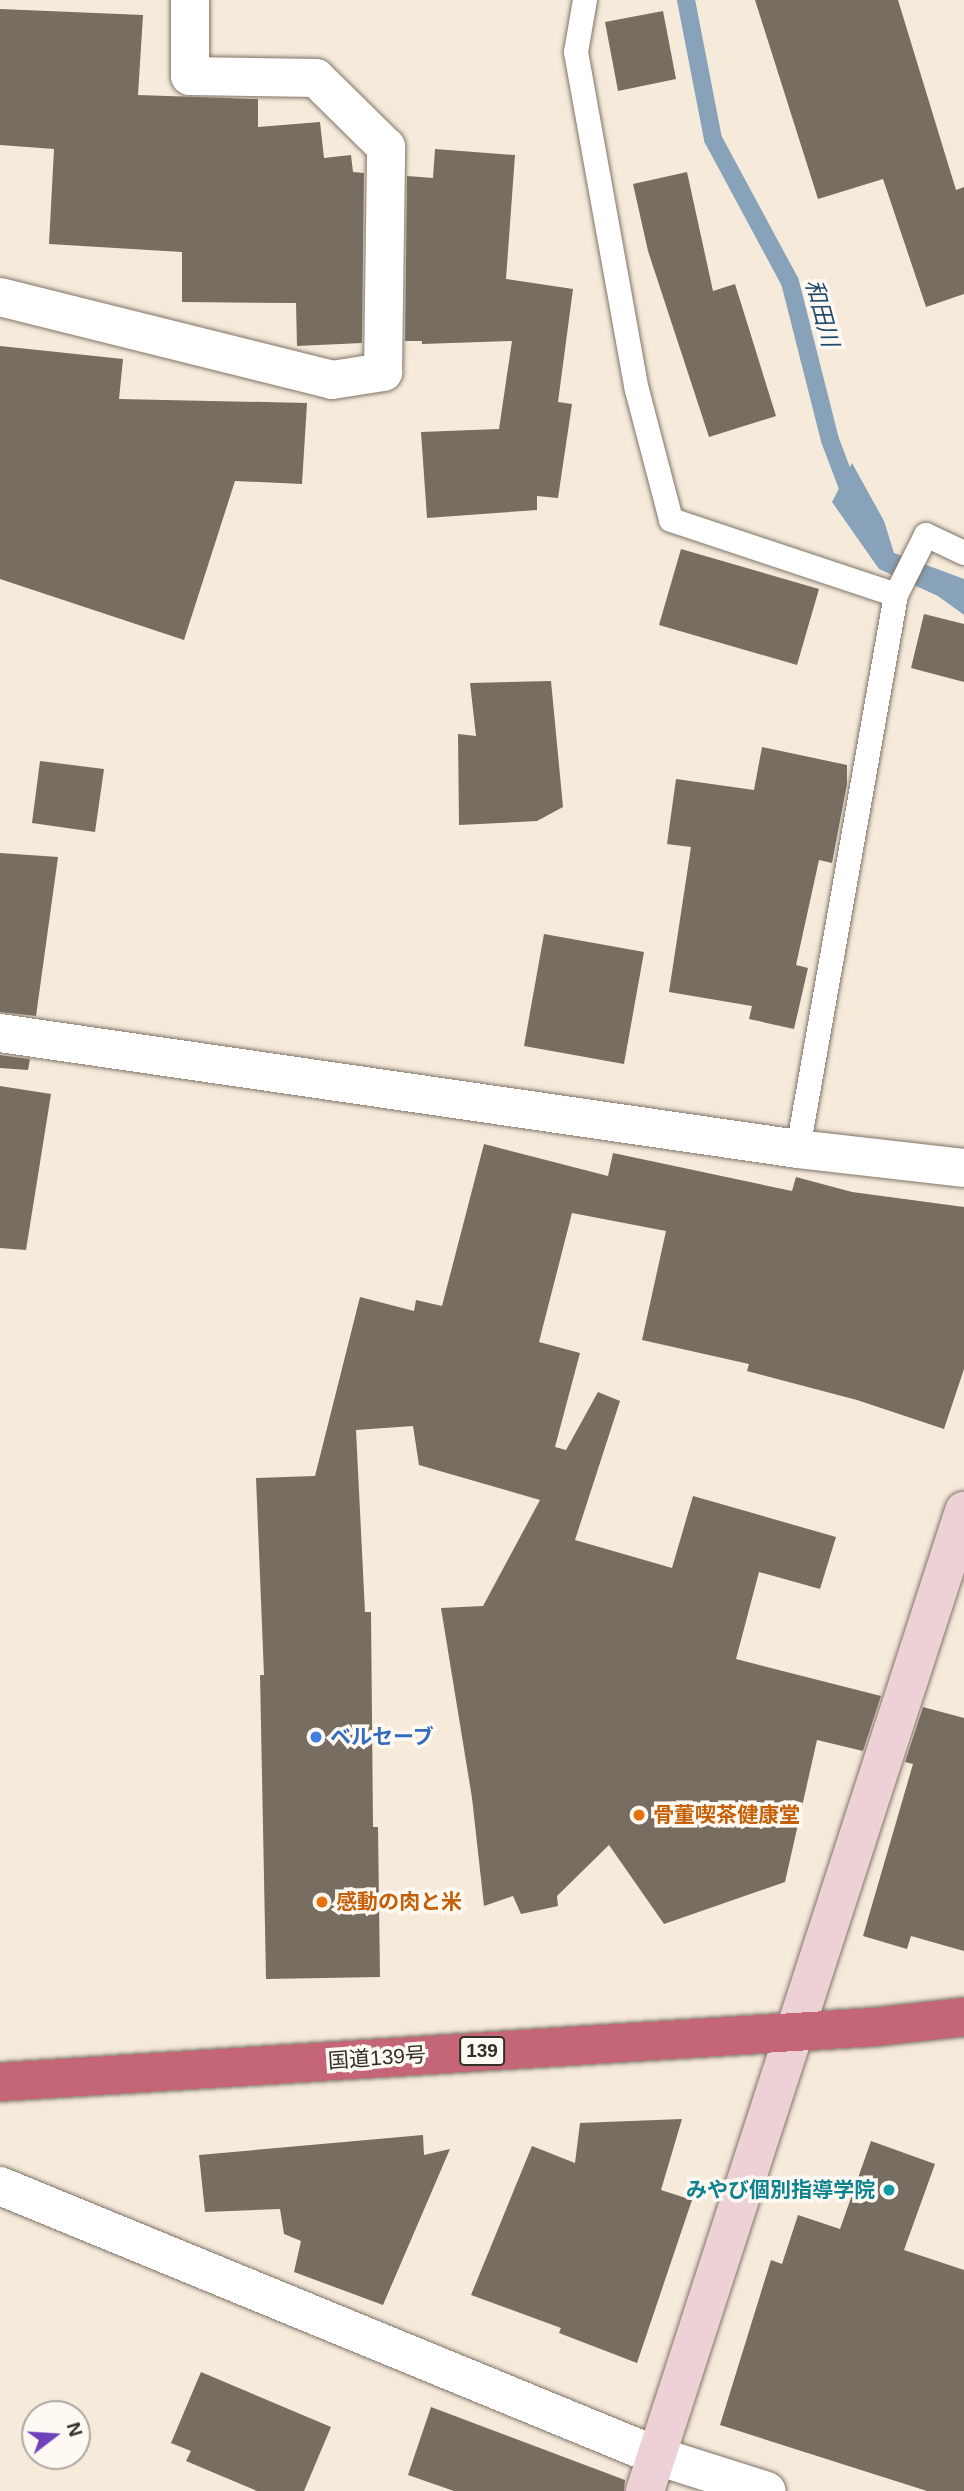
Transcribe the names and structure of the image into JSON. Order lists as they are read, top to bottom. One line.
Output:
{"streets":{"highway":["139","国道139号"]},"water":["和田川"],"places":["ベルセーブ","骨董喫茶健康堂","感動の肉と米","みやび個別指導学院"],"north":"right"}
